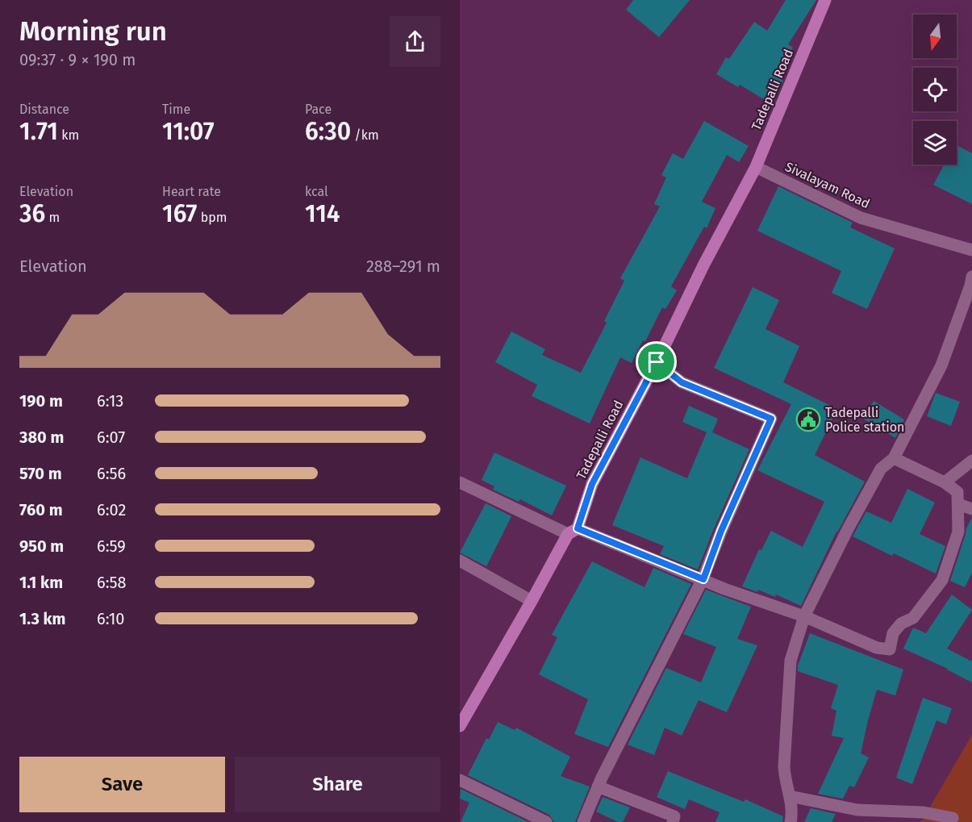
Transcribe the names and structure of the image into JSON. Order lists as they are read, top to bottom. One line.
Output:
{"streets":{"street":["Tadepalli Road","Sivalayam Road"]},"crossings":[["Tadepalli Road","Sivalayam Road"]],"places":{"public building":["Tadepalli Police station"]},"north":"bottom","page":{"heading":["Morning run","09:37 · 9 × 190 m"],"stats":[["Distance","1.71 km"],["Time","11:07"],["Pace","6:30 /km"],["Elevation","36 m"],["Heart rate","167 bpm"],["kcal","114"]],"chart":["Elevation","288–291 m"],"list":[{"name":"190 m","note":"6:13"},{"name":"380 m","note":"6:07"},{"name":"570 m","note":"6:56"},{"name":"760 m","note":"6:02"},{"name":"950 m","note":"6:59"},{"name":"1.1 km","note":"6:58"},{"name":"1.3 km","note":"6:10"}],"buttons":["Save","Share"]}}
